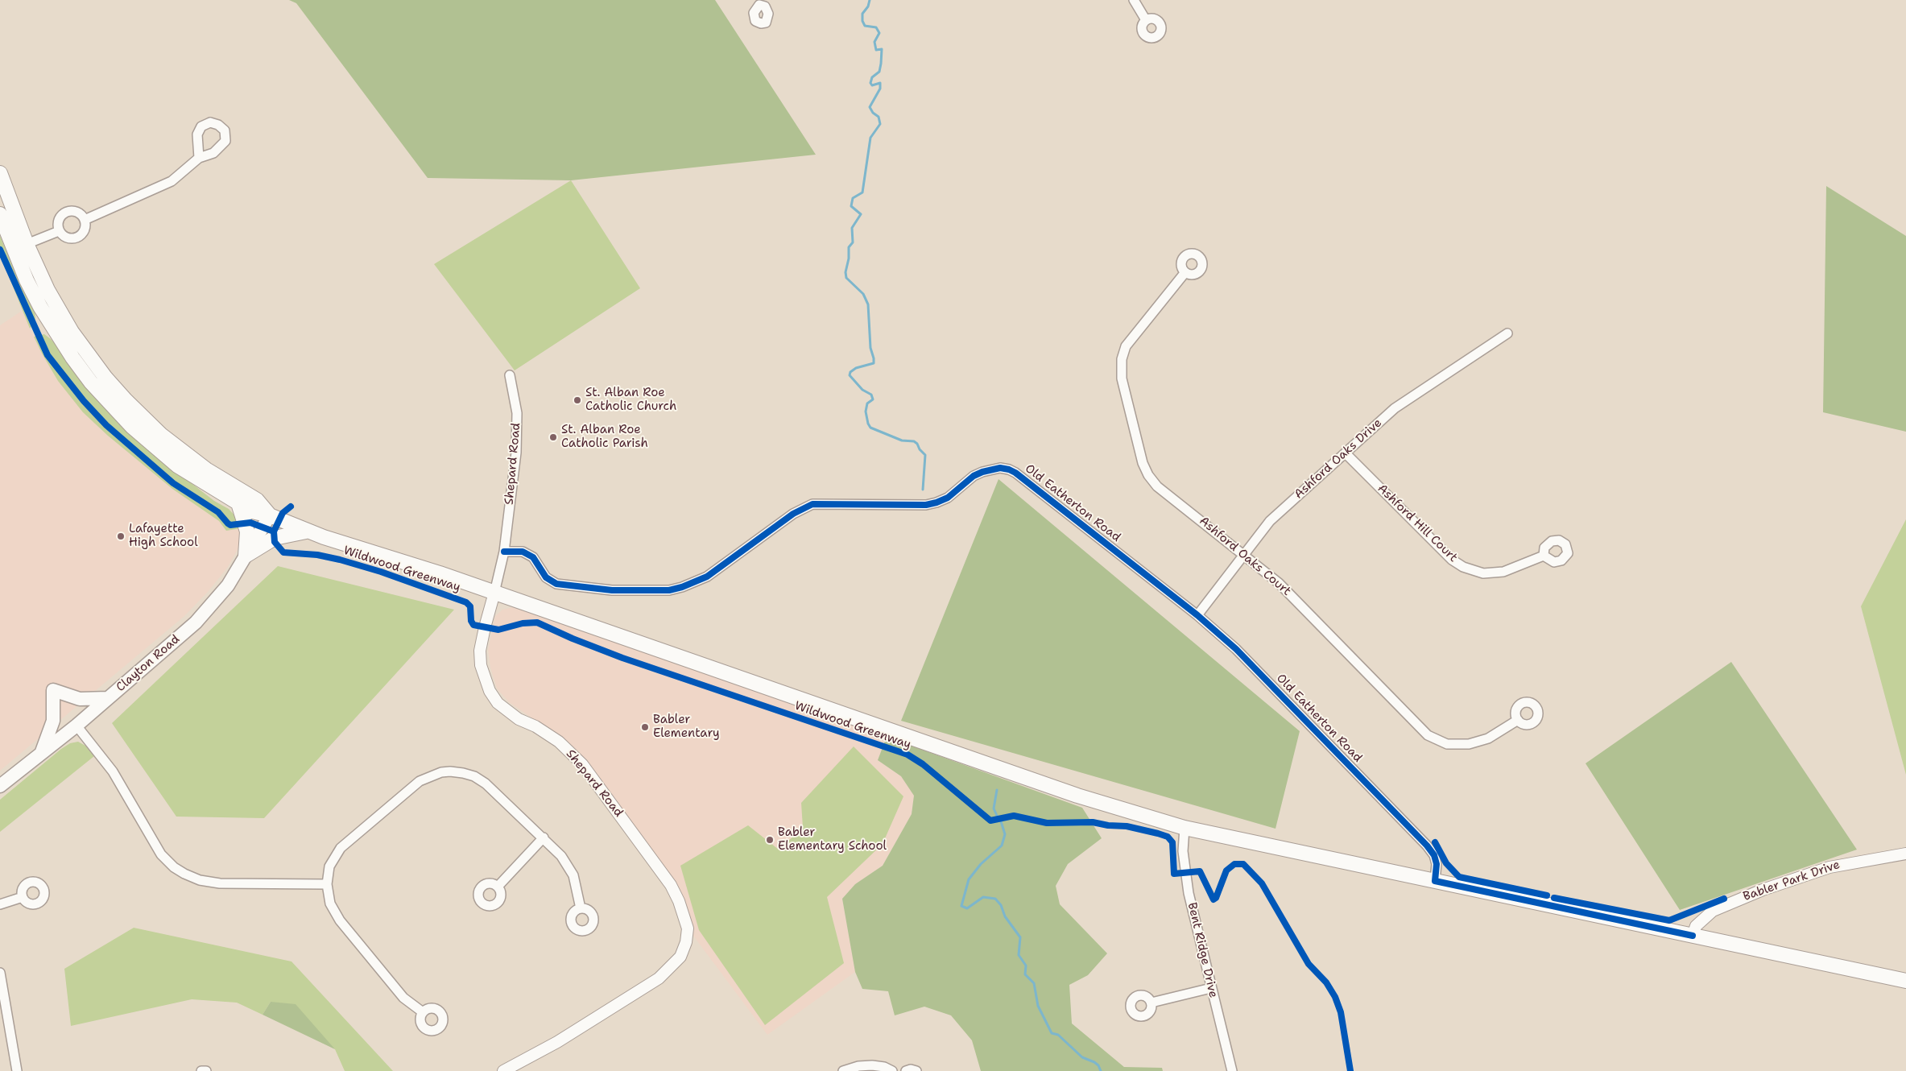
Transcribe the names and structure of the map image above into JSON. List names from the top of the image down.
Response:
{
  "streets": {
    "main road": ["Clayton Road"],
    "street": [
      "Ashford Oaks Drive",
      "Shepard Road",
      "Old Eatherton Road",
      "Ashford Hill Court",
      "Ashford Oaks Court",
      "Babler Park Drive",
      "Bent Ridge Drive"
    ],
    "cycle path": ["Wildwood Greenway"]
  },
  "crossings": [
    ["Ashford Oaks Drive", "Old Eatherton Road"],
    ["Ashford Oaks Drive", "Ashford Hill Court"],
    ["Ashford Oaks Drive", "Ashford Oaks Court"],
    ["Shepard Road", "Old Eatherton Road"]
  ],
  "places": [
    "St. Alban Roe Catholic Church",
    "St. Alban Roe Catholic Parish",
    "Lafayette High School",
    "Babler Elementary",
    "Babler Elementary School"
  ]
}
